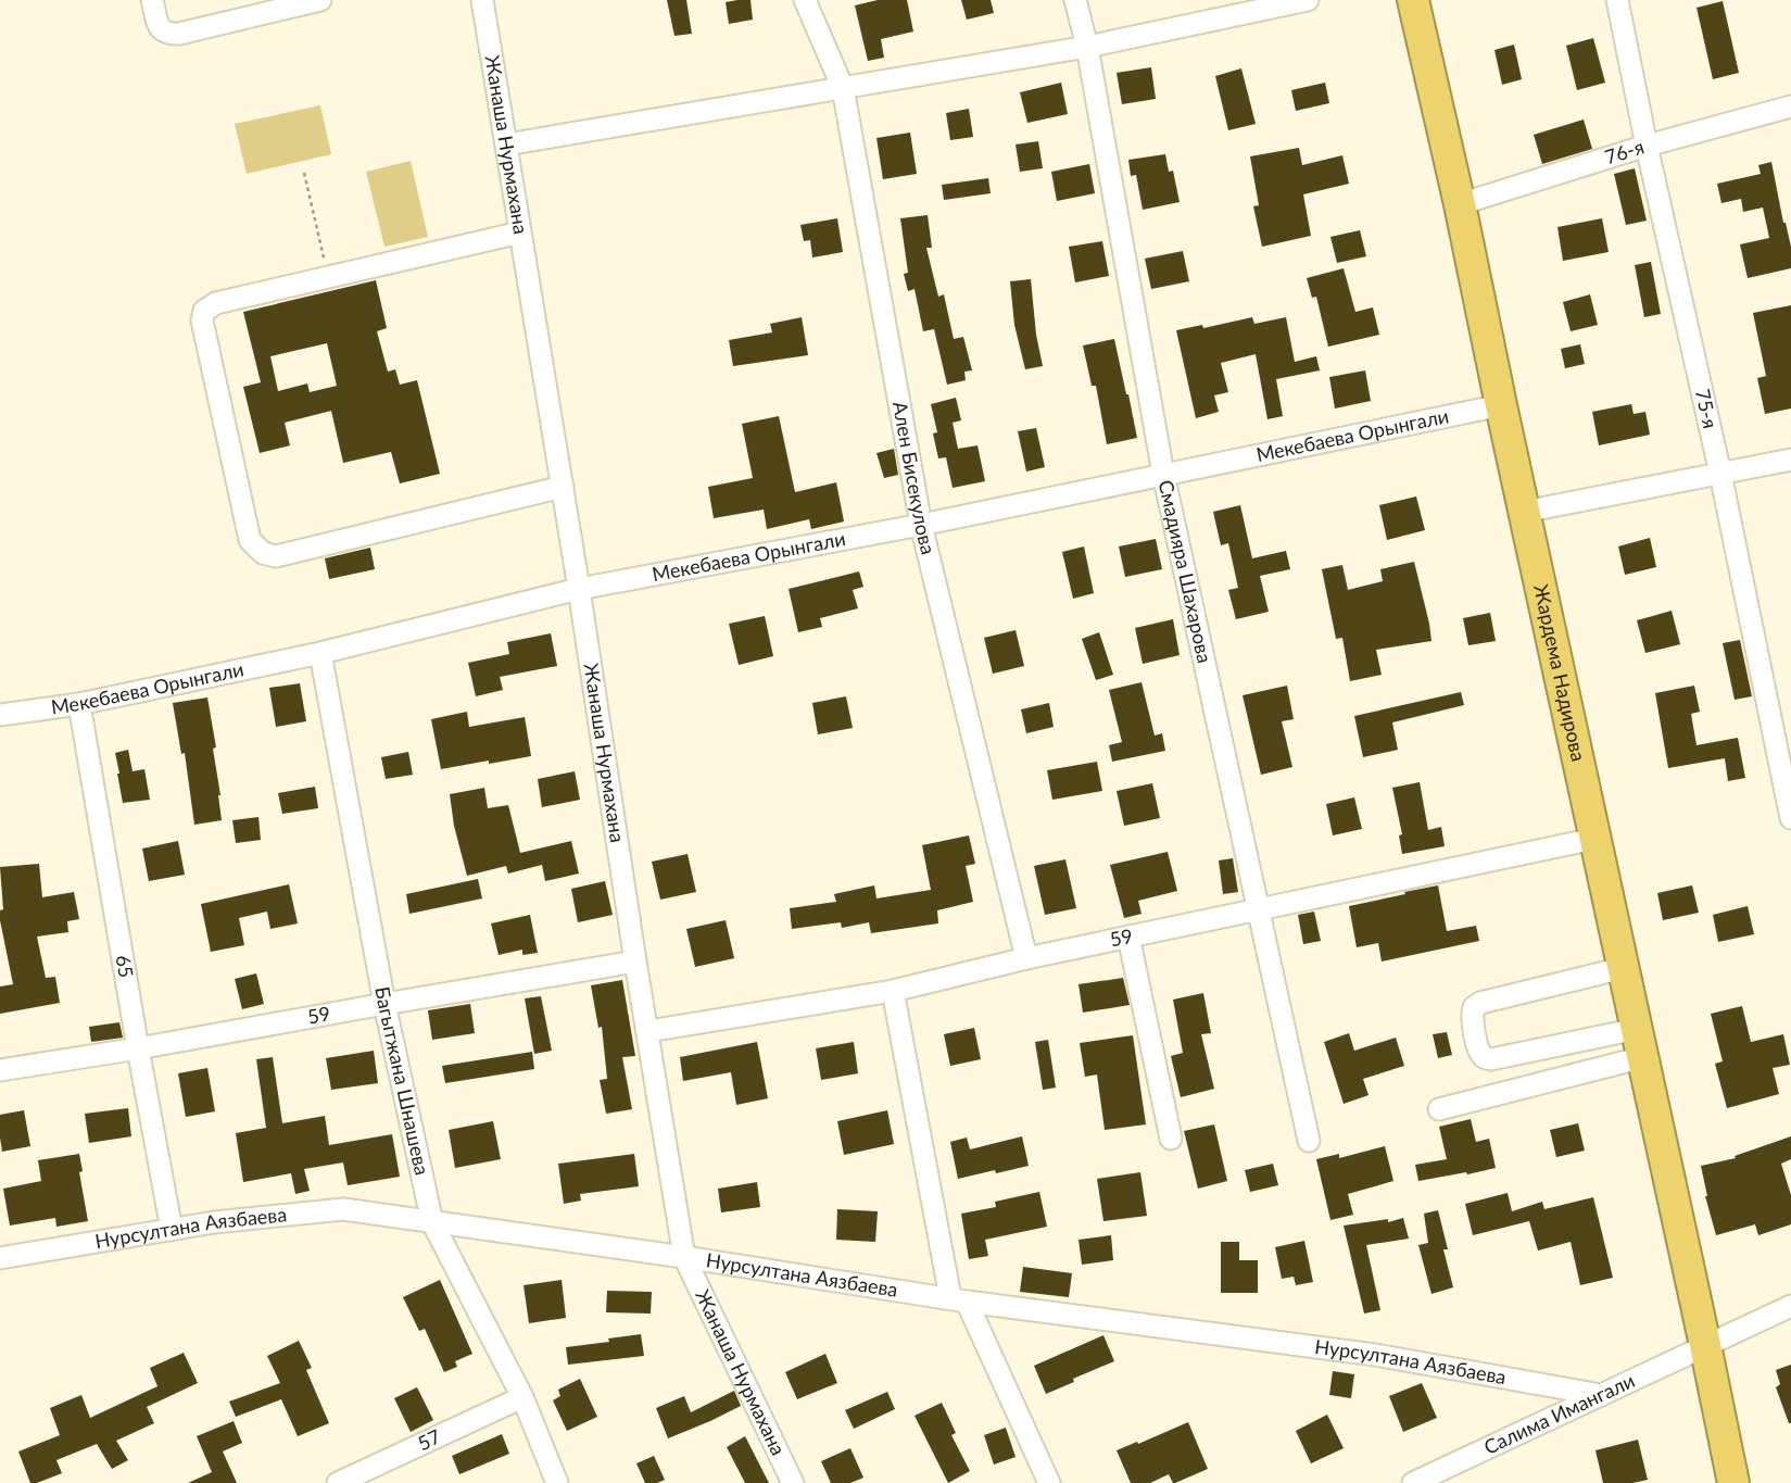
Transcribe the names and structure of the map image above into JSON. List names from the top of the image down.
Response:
{
  "streets": {
    "highway": ["Жардема Надирова"],
    "street": [
      "Жанаша Нурмахана",
      "76-я",
      "75-я",
      "Мекебаева Орынгали",
      "Ален Бисекулова",
      "Смадияра Шахарова",
      "59",
      "65",
      "Багытжана Шнашева",
      "Нурсултана Аязбаева",
      "Салима Имангали",
      "57"
    ]
  },
  "crossings": [
    ["Жанаша Нурмахана", "Мекебаева Орынгали"],
    ["Жанаша Нурмахана", "59"],
    ["Жанаша Нурмахана", "Нурсултана Аязбаева"],
    ["76-я", "75-я"],
    ["76-я", "Жардема Надирова"],
    ["Мекебаева Орынгали", "Ален Бисекулова"],
    ["Мекебаева Орынгали", "Смадияра Шахарова"],
    ["Мекебаева Орынгали", "Жардема Надирова"],
    ["Мекебаева Орынгали", "65"],
    ["Мекебаева Орынгали", "Багытжана Шнашева"],
    ["Ален Бисекулова", "59"],
    ["Смадияра Шахарова", "59"],
    ["Жардема Надирова", "59"],
    ["Жардема Надирова", "Салима Имангали"],
    ["59", "65"],
    ["59", "Багытжана Шнашева"],
    ["65", "Нурсултана Аязбаева"],
    ["Багытжана Шнашева", "Нурсултана Аязбаева"],
    ["Багытжана Шнашева", "57"],
    ["Нурсултана Аязбаева", "Салима Имангали"]
  ]
}
